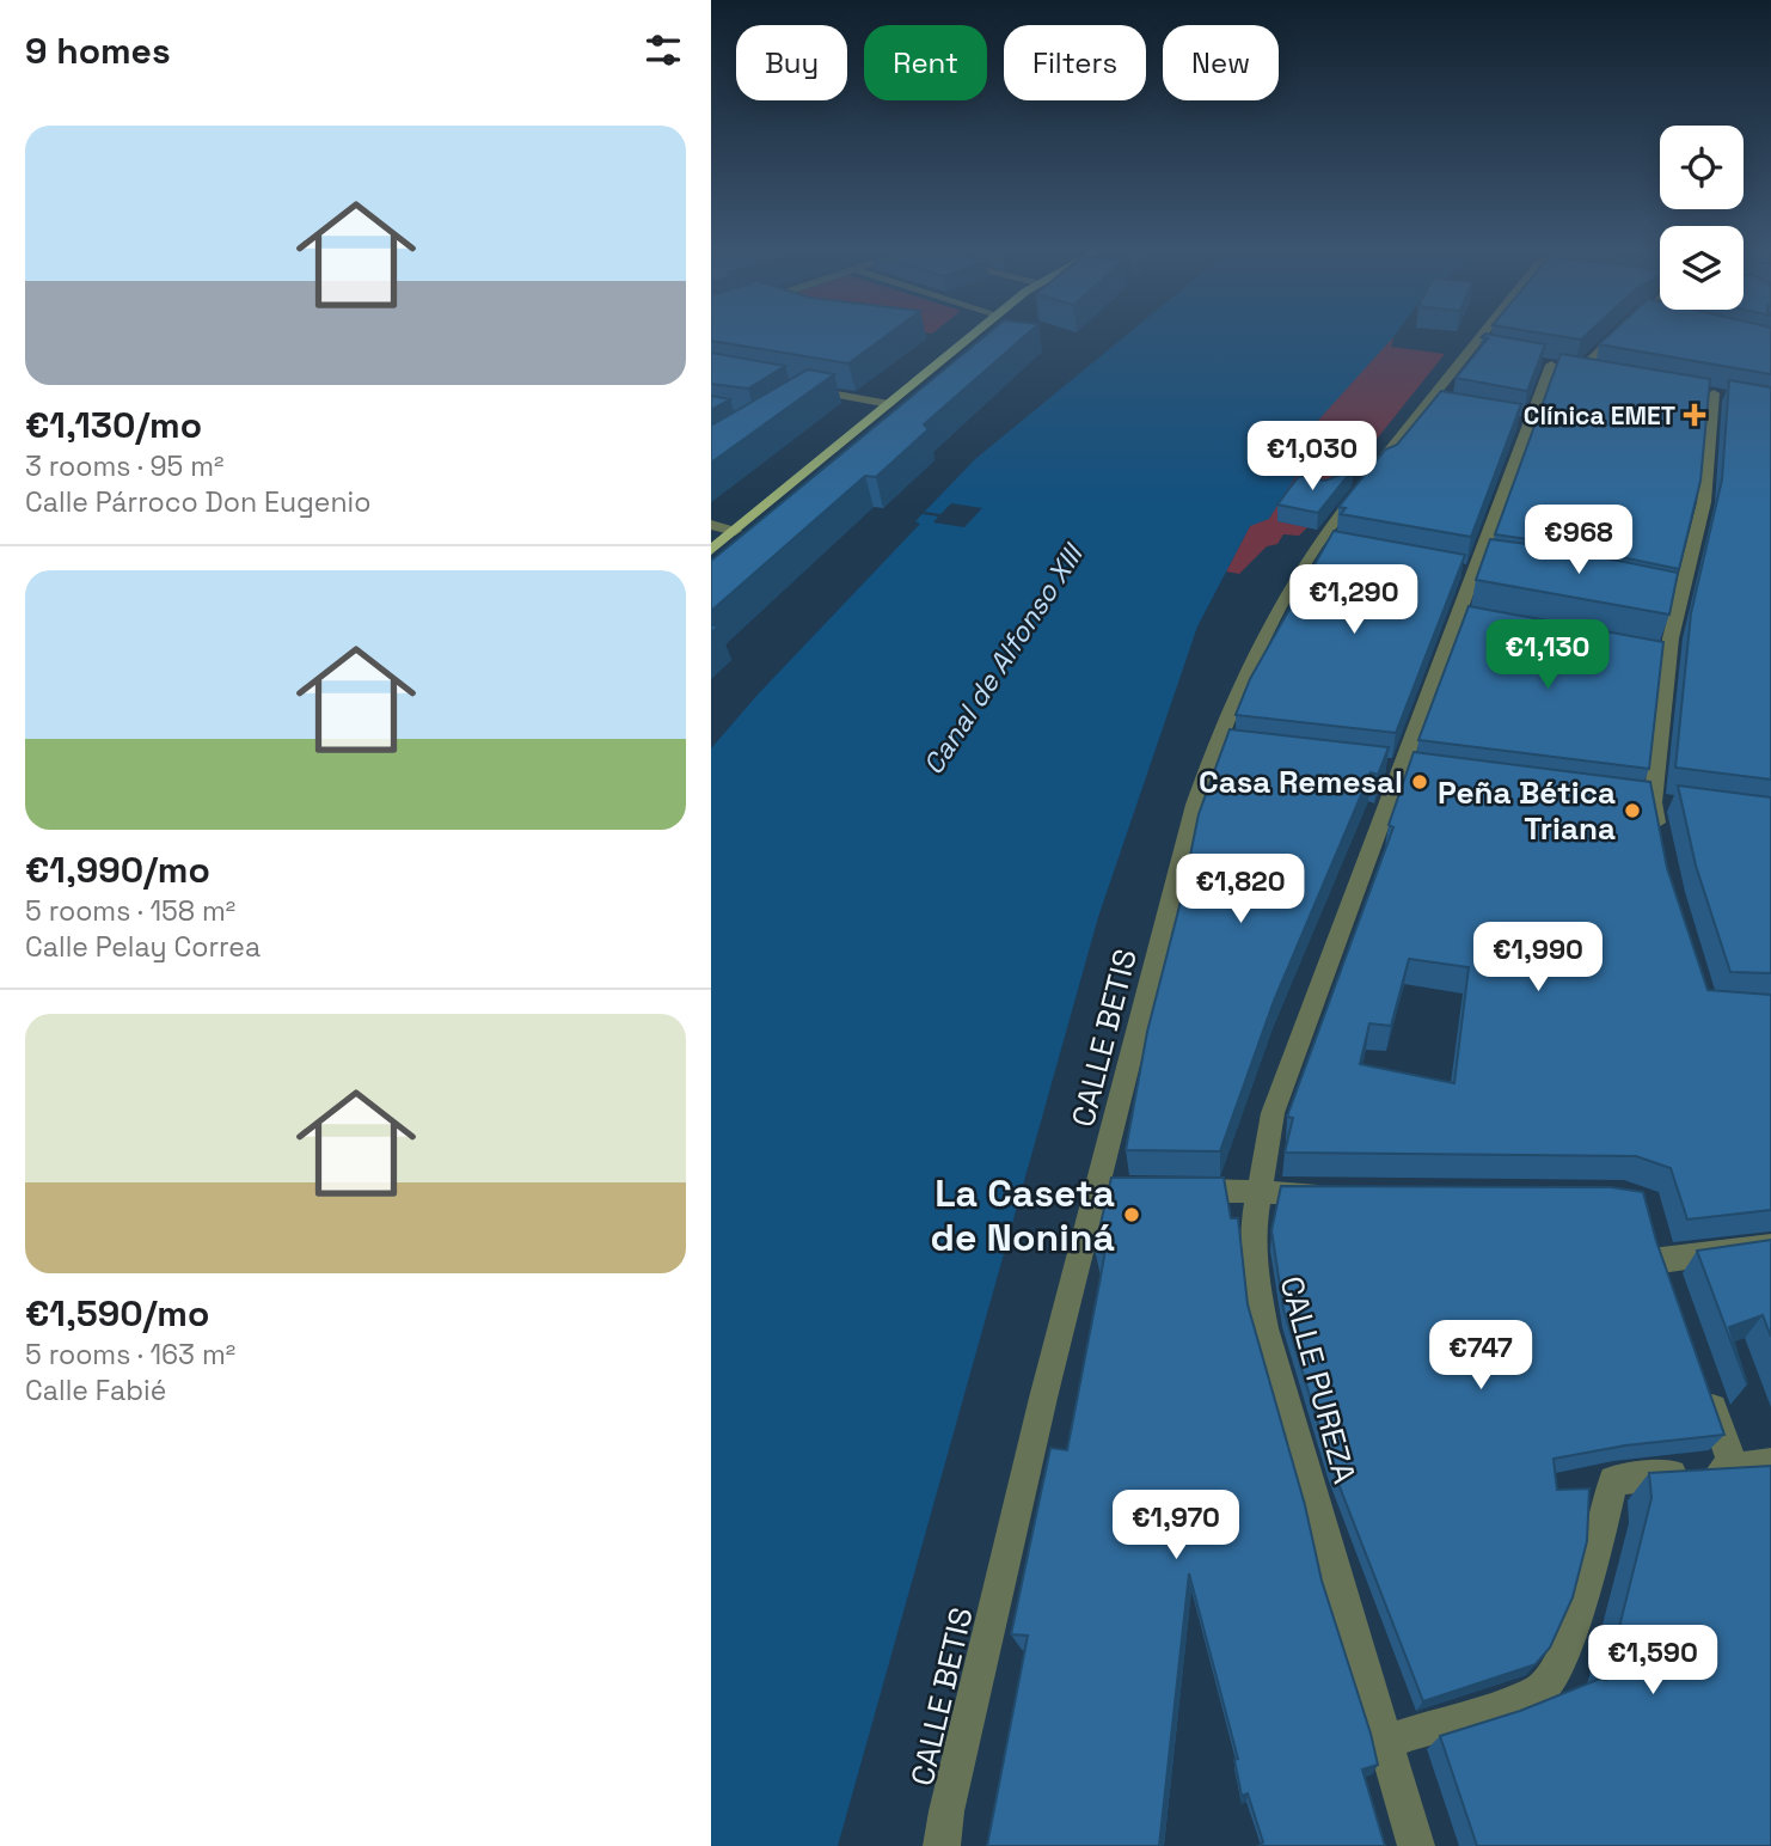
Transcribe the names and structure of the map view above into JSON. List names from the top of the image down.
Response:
{
  "streets": {
    "street": ["CALLE BETIS", "CALLE PUREZA"]
  },
  "water": ["Canal de Alfonso XIII"],
  "places": {
    "health": ["Clínica EMET"],
    "other": ["Casa Remesal", "Peña Bética Triana", "La Caseta de Noniná"]
  },
  "page": {
    "heading": "9 homes",
    "chip": [
      "Buy",
      "Rent",
      "Filters",
      "New"
    ],
    "list": [
      {
        "name": "€1,130/mo",
        "note": "3 rooms · 95 m² · Calle Párroco Don Eugenio"
      },
      {
        "name": "€1,990/mo",
        "note": "5 rooms · 158 m² · Calle Pelay Correa"
      },
      {
        "name": "€1,590/mo",
        "note": "5 rooms · 163 m² · Calle Fabié"
      }
    ],
    "price": [
      "€1,030",
      "€968",
      "€1,290",
      "€1,130",
      "€1,820",
      "€1,990",
      "€747",
      "€1,970",
      "€1,590"
    ]
  }
}
